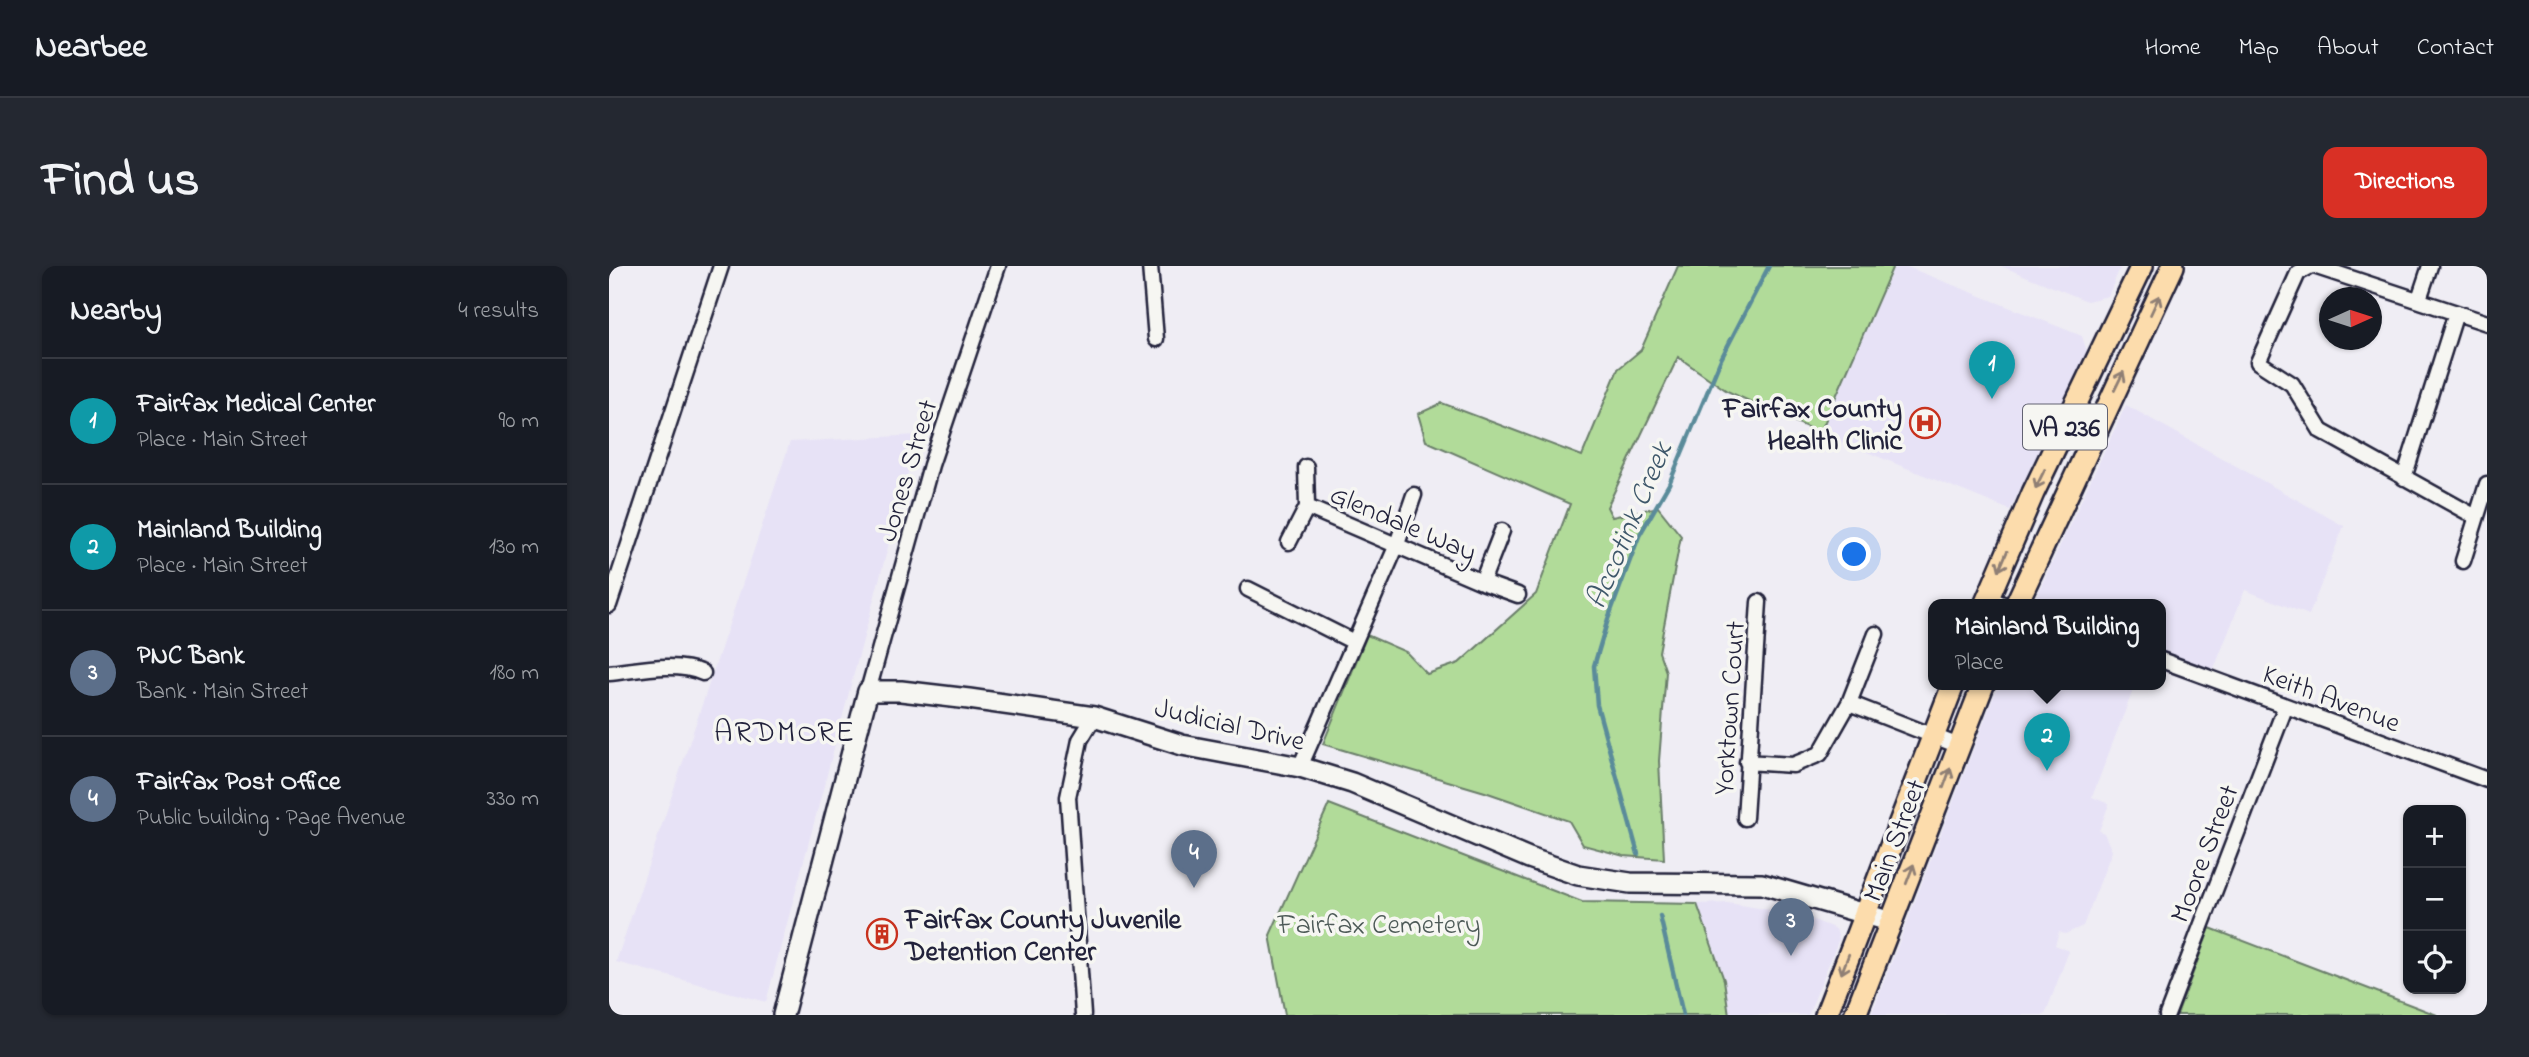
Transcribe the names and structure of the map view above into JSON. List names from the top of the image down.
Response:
{
  "streets": {
    "main road": ["VA 236", "Main Street"],
    "street": [
      "Jones Street",
      "Glendale Way",
      "Keith Avenue",
      "Yorktown Court",
      "Judicial Drive",
      "Moore Street"
    ]
  },
  "crossings": [
    ["Jones Street", "Judicial Drive"],
    ["Keith Avenue", "Moore Street"],
    ["Judicial Drive", "Main Street"]
  ],
  "districts": ["ARDMORE"],
  "water": ["Accotink Creek"],
  "parks": ["Fairfax Cemetery"],
  "places": {
    "hospital": ["Fairfax County Health Clinic"],
    "building": ["Fairfax County Juvenile Detention Center"]
  },
  "north": "right",
  "page": {
    "header": "Nearbee",
    "nav": [
      "Home",
      "Map",
      "About",
      "Contact"
    ],
    "title": "Find us",
    "buttons": "Directions",
    "heading": ["Nearby", "4 results"],
    "pins": [
      "1",
      "2",
      "4",
      "3"
    ],
    "list": [
      {
        "mark": "1",
        "name": "Fairfax Medical Center",
        "note": "Place · Main Street",
        "value": "90 m"
      },
      {
        "mark": "2",
        "name": "Mainland Building",
        "note": "Place · Main Street",
        "value": "130 m"
      },
      {
        "mark": "3",
        "name": "PNC Bank",
        "note": "Bank · Main Street",
        "value": "180 m"
      },
      {
        "mark": "4",
        "name": "Fairfax Post Office",
        "note": "Public building · Page Avenue",
        "value": "330 m"
      }
    ],
    "popup": ["Mainland Building", "Place"],
    "map_buttons": ["+", "−"]
  }
}
